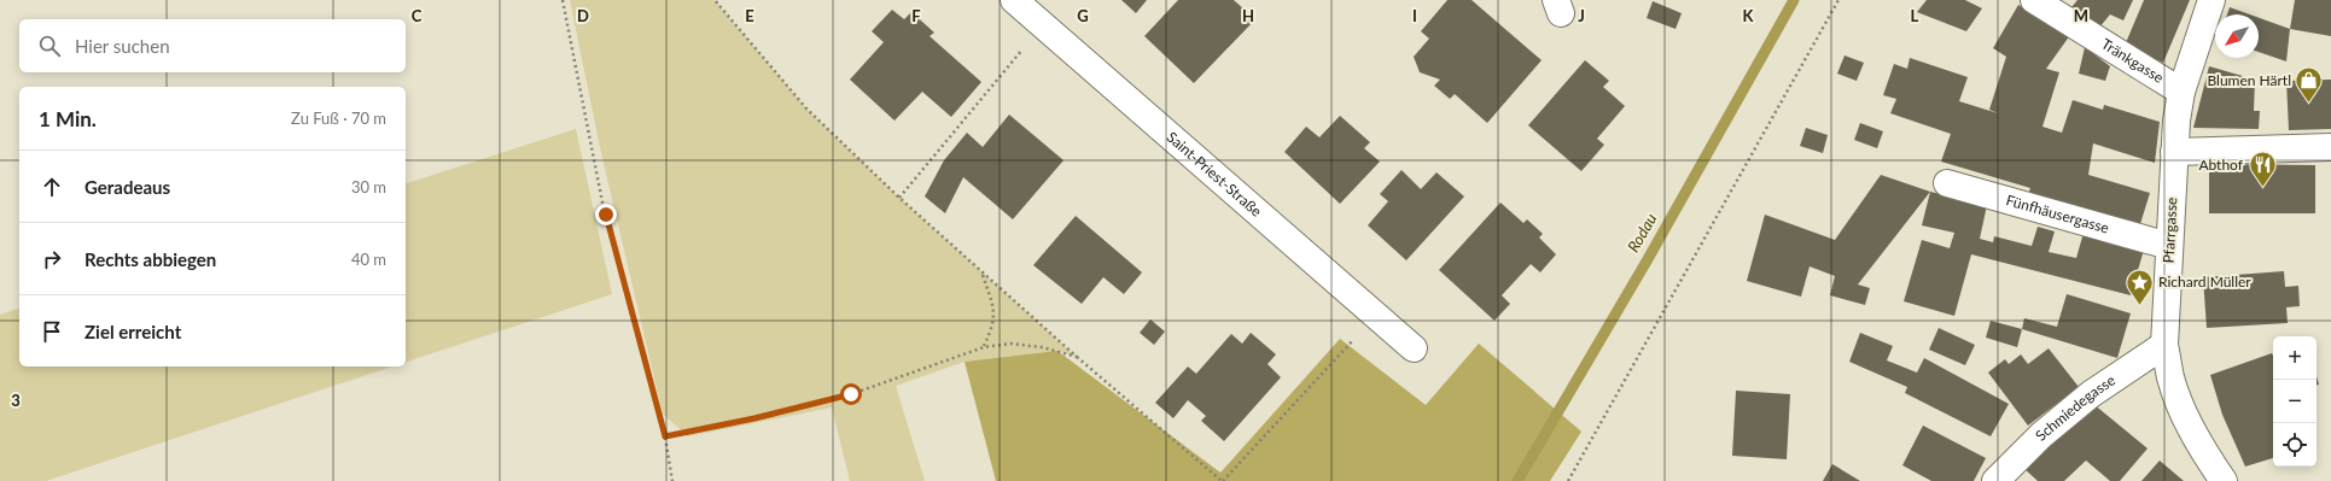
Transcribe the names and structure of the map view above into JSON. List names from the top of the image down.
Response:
{
  "streets": {
    "street": [
      "Tränkgasse",
      "Saint-Priest-Straße",
      "Fünfhäusergasse",
      "Pfarrgasse",
      "Schmiedegasse"
    ]
  },
  "crossings": [
    ["Tränkgasse", "Pfarrgasse"],
    ["Fünfhäusergasse", "Pfarrgasse"],
    ["Pfarrgasse", "Schmiedegasse"]
  ],
  "water": ["Rodau"],
  "places": {
    "shop": ["Blumen Härtl"],
    "restaurant": ["Abthof"],
    "place": ["Richard Müller"]
  },
  "north": "bottom left",
  "page": {
    "search": "Hier suchen",
    "heading": ["1 Min.", "Zu Fuß · 70 m"],
    "list": [
      ["Geradeaus", "30 m"],
      ["Rechts abbiegen", "40 m"],
      "Ziel erreicht"
    ],
    "map_buttons": ["+", "−"]
  },
  "grid": {
    "columns": [
      "C",
      "D",
      "E",
      "F",
      "G",
      "H",
      "I",
      "J",
      "K",
      "L",
      "M"
    ],
    "rows": ["3"]
  }
}
